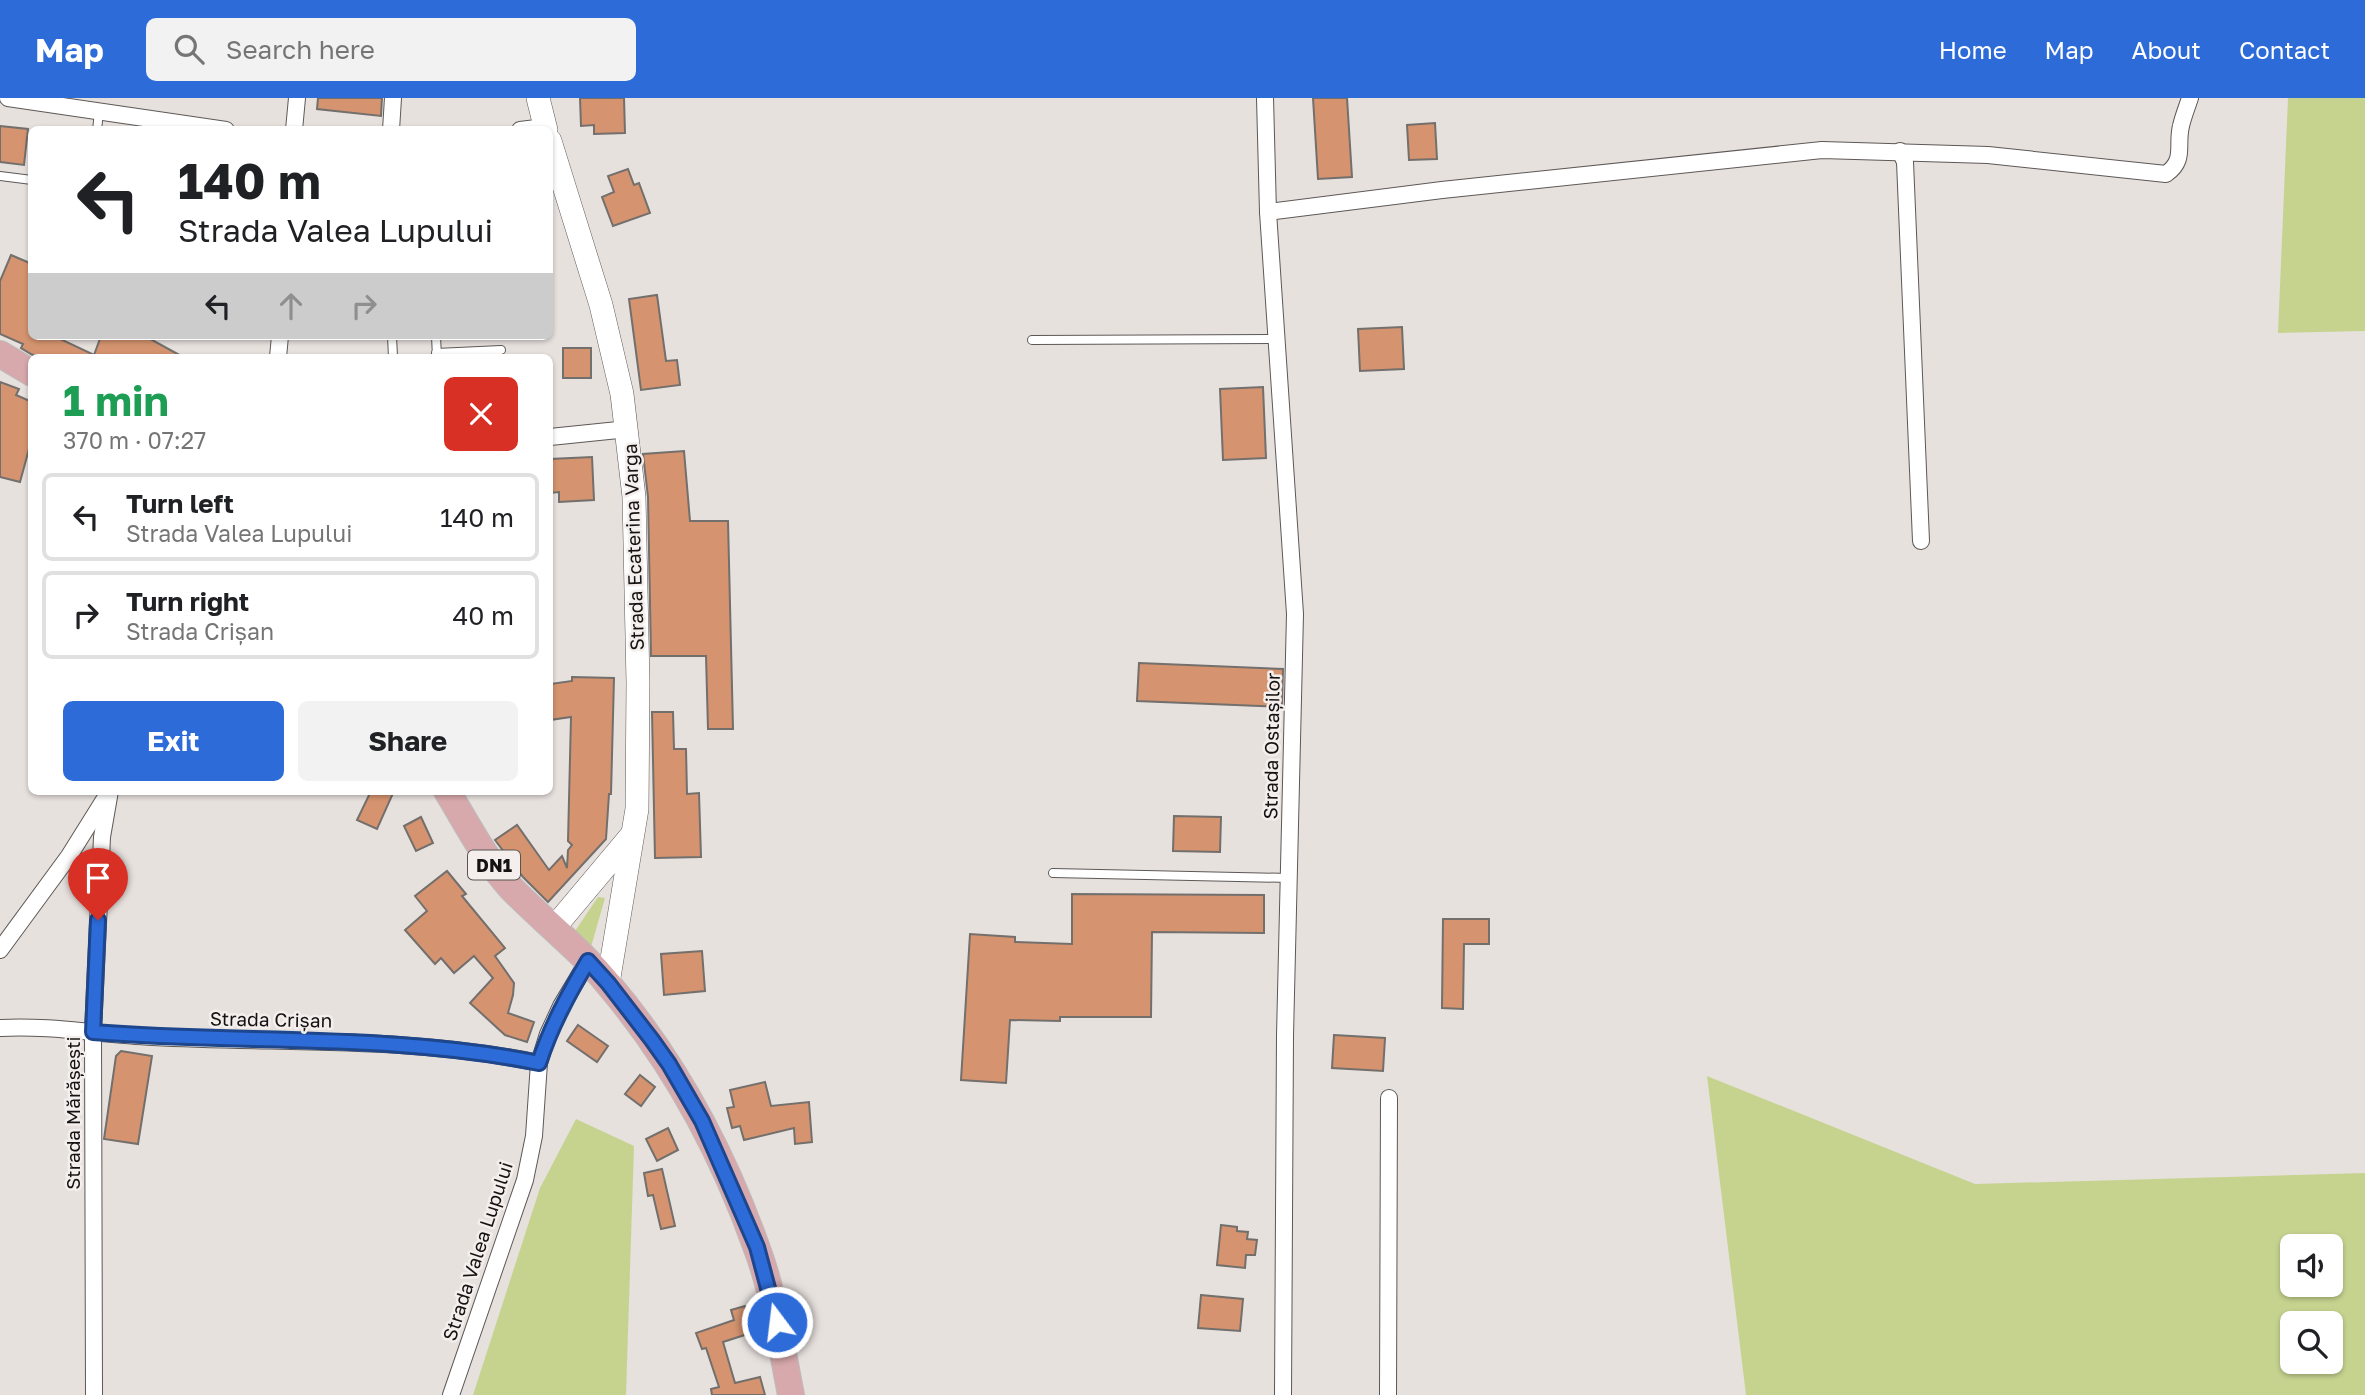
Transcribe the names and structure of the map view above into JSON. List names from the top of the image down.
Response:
{
  "streets": {
    "main road": ["Strada Ecaterina Varga", "DN1"],
    "street": [
      "Strada Ostașilor",
      "Strada Crișan",
      "Strada Mărășești",
      "Strada Valea Lupului"
    ]
  },
  "crossings": [
    ["Strada Ecaterina Varga", "DN1"],
    ["DN1", "Strada Valea Lupului"],
    ["Strada Crișan", "Strada Mărășești"],
    ["Strada Crișan", "Strada Valea Lupului"]
  ],
  "page": {
    "header": "Map",
    "search": "Search here",
    "nav": [
      "Home",
      "Map",
      "About",
      "Contact"
    ],
    "turn": ["140 m", "Strada Valea Lupului"],
    "heading": ["1 min", "370 m · 07:27"],
    "list": [
      {
        "name": "Turn left",
        "note": "Strada Valea Lupului",
        "value": "140 m"
      },
      {
        "name": "Turn right",
        "note": "Strada Crișan",
        "value": "40 m"
      }
    ],
    "buttons": ["Exit", "Share"]
  }
}
